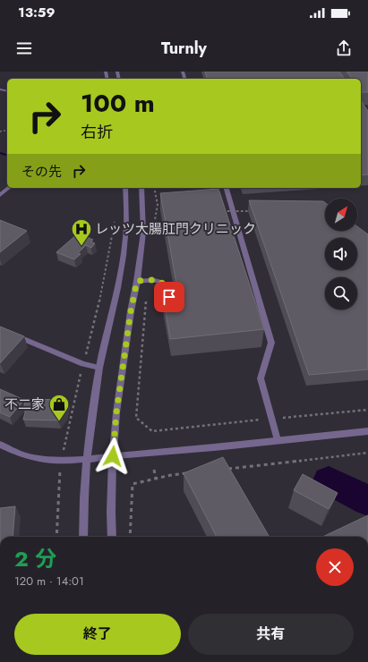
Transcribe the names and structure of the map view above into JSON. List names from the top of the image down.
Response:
{
  "places": {
    "hospital": ["レッツ大腸肛門クリニック"],
    "shop": ["不二家"]
  },
  "north": "top right",
  "page": {
    "status": "13:59",
    "header": "Turnly",
    "turn": ["100 m", "右折"],
    "then": "その先",
    "heading": ["2 分", "120 m · 14:01"],
    "buttons": ["終了", "共有"]
  }
}
